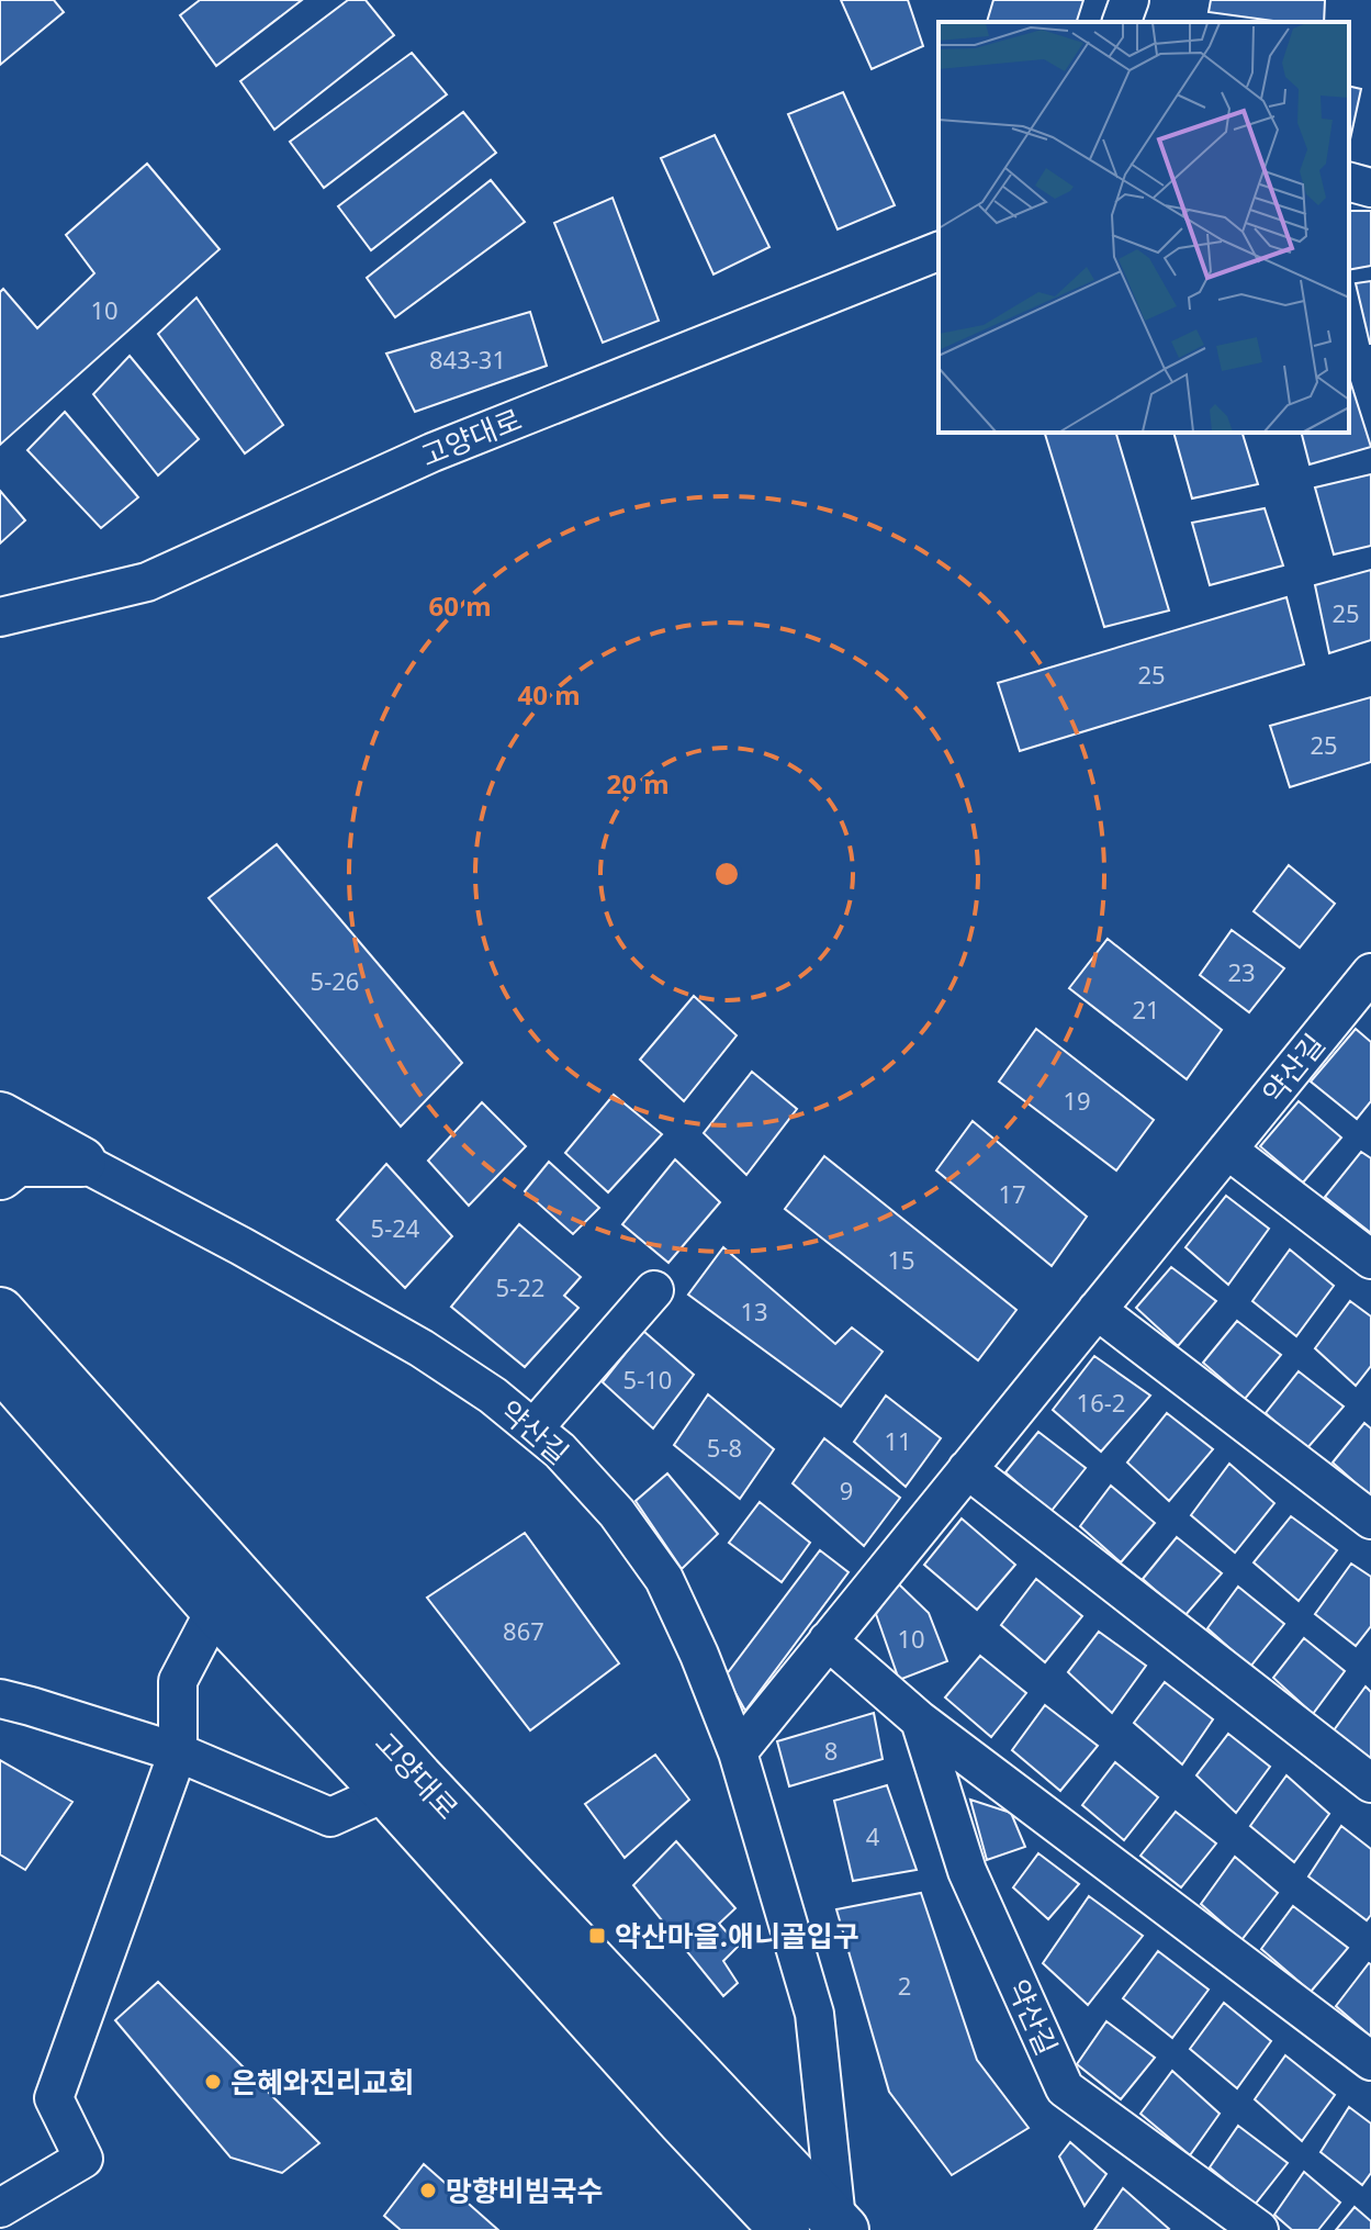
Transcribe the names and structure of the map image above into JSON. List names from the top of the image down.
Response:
{
  "streets": {
    "main road": ["고양대로"],
    "street": ["약산길"]
  },
  "places": {
    "transit": ["약산마을.애니골입구"],
    "other": ["은혜와진리교회", "망향비빔국수"]
  },
  "house_numbers": [
    "10",
    "843-31",
    "25",
    "25",
    "25",
    "23",
    "5-26",
    "21",
    "19",
    "17",
    "5-24",
    "15",
    "5-22",
    "13",
    "5-10",
    "16-2",
    "11",
    "5-8",
    "9",
    "867",
    "10",
    "8",
    "4",
    "2"
  ],
  "rings": ["60 m", "40 m", "20 m"]
}
